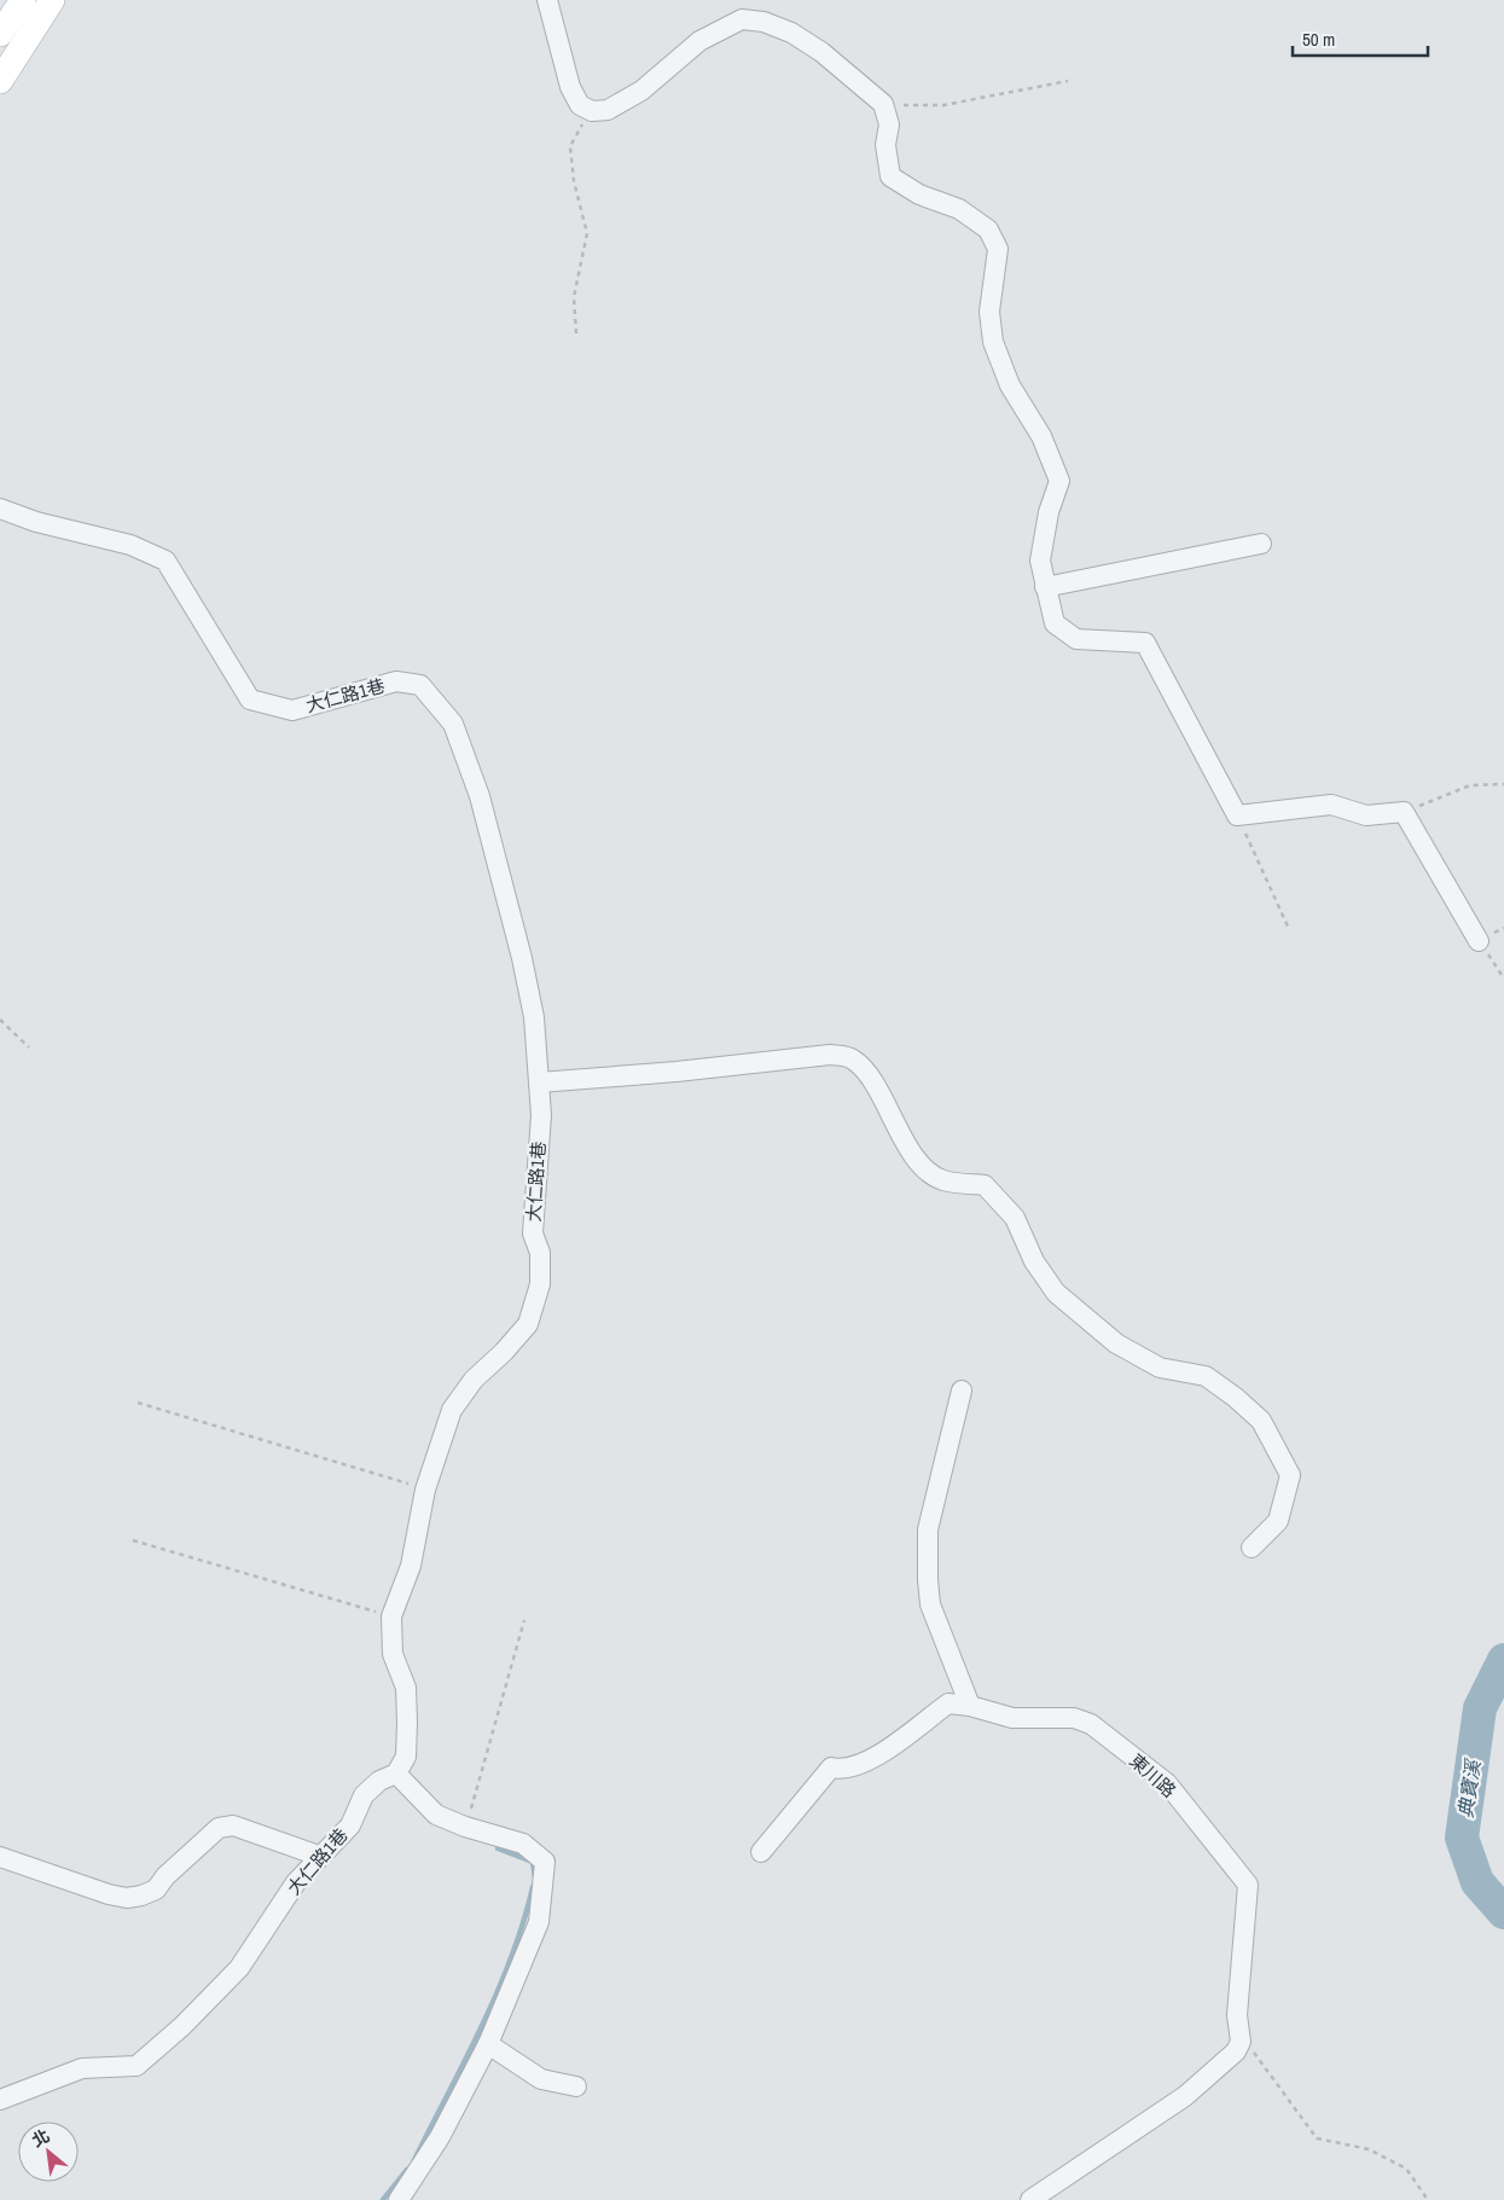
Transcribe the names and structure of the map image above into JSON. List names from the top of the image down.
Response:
{
  "streets": {
    "lane": ["大仁路1巷", "東川路"]
  },
  "water": ["典寶溪"],
  "scale_bar": "50 m",
  "north": "top left"
}
